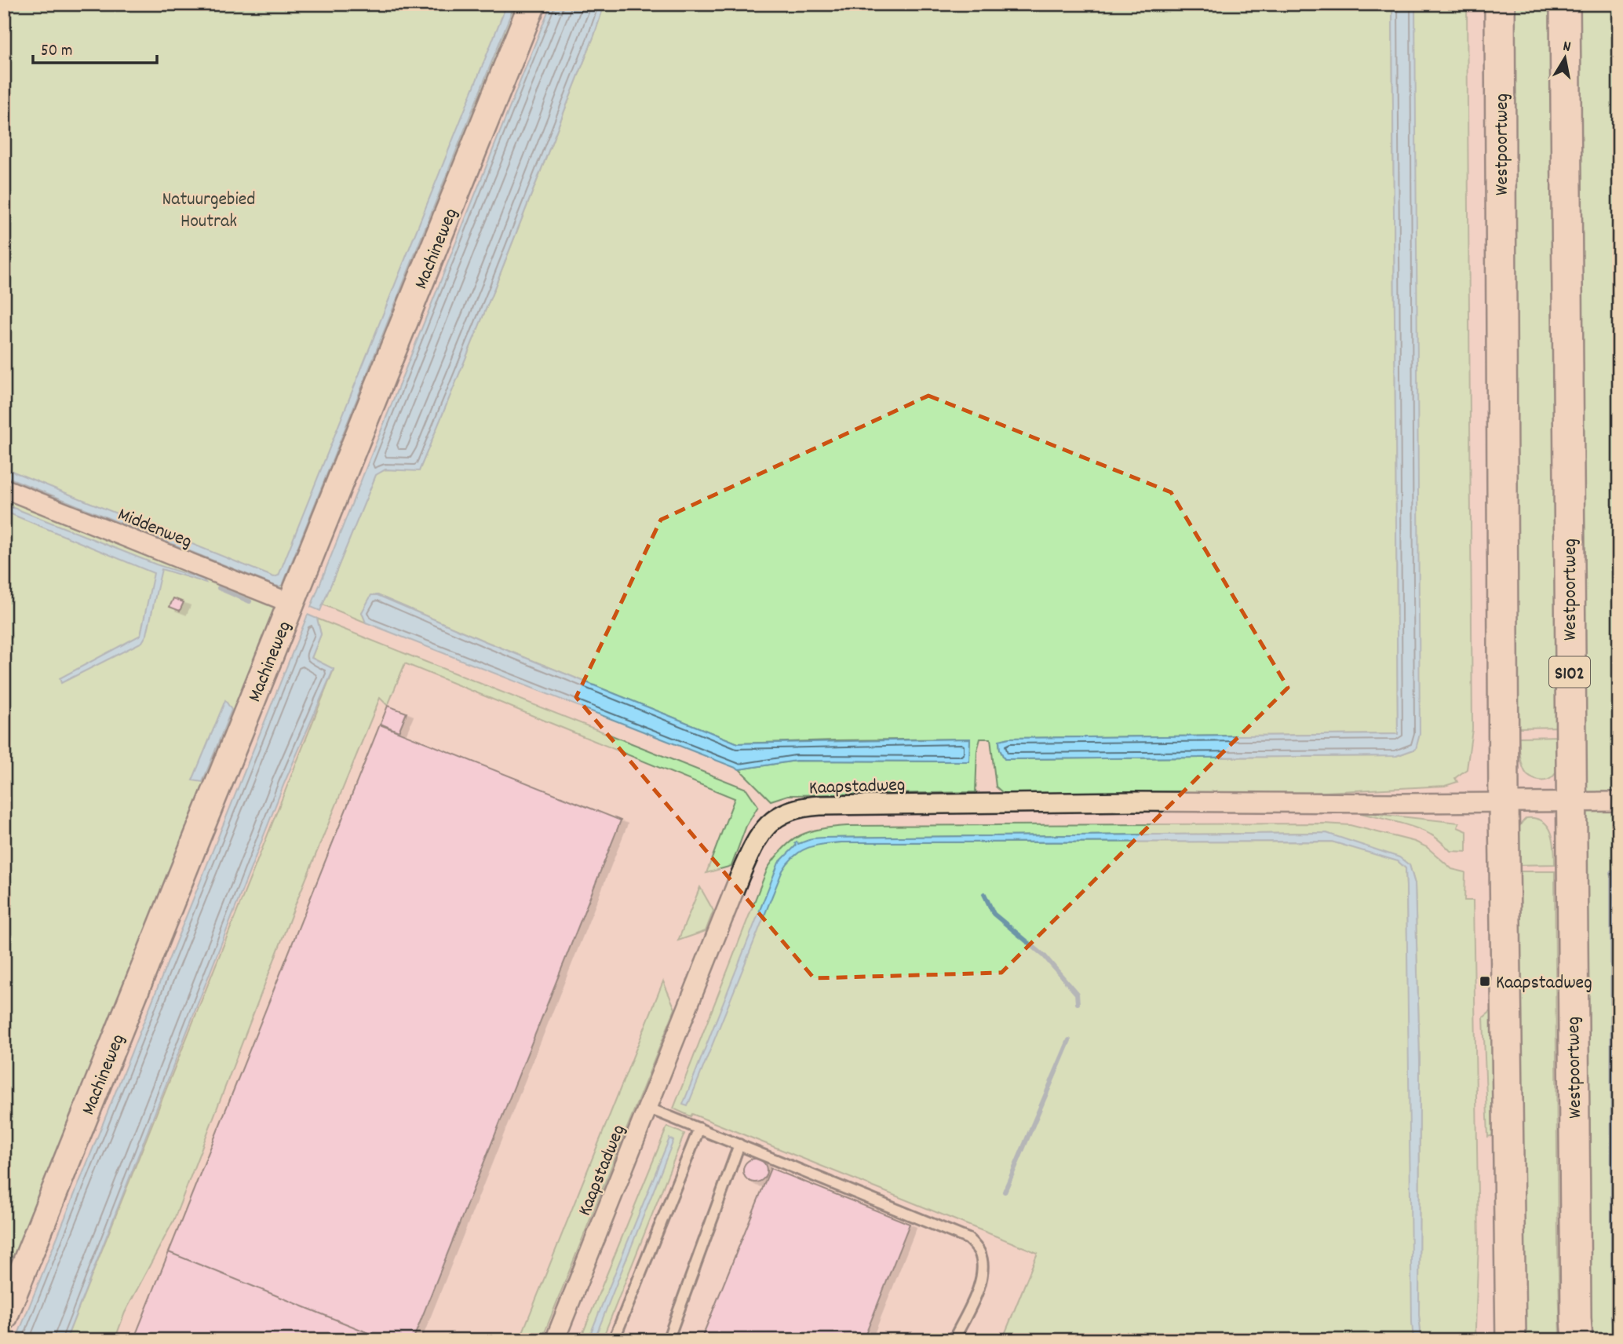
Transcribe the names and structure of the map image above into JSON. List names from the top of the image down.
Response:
{
  "streets": {
    "main road": ["Westpoortweg", "S102"],
    "street": ["Machineweg", "Middenweg", "Kaapstadweg"]
  },
  "crossings": [
    ["Westpoortweg", "Kaapstadweg"],
    ["Machineweg", "Middenweg"]
  ],
  "parks": ["Natuurgebied Houtrak"],
  "places": {
    "transit": ["Kaapstadweg"]
  },
  "scale_bar": "50 m",
  "north": "top"
}
